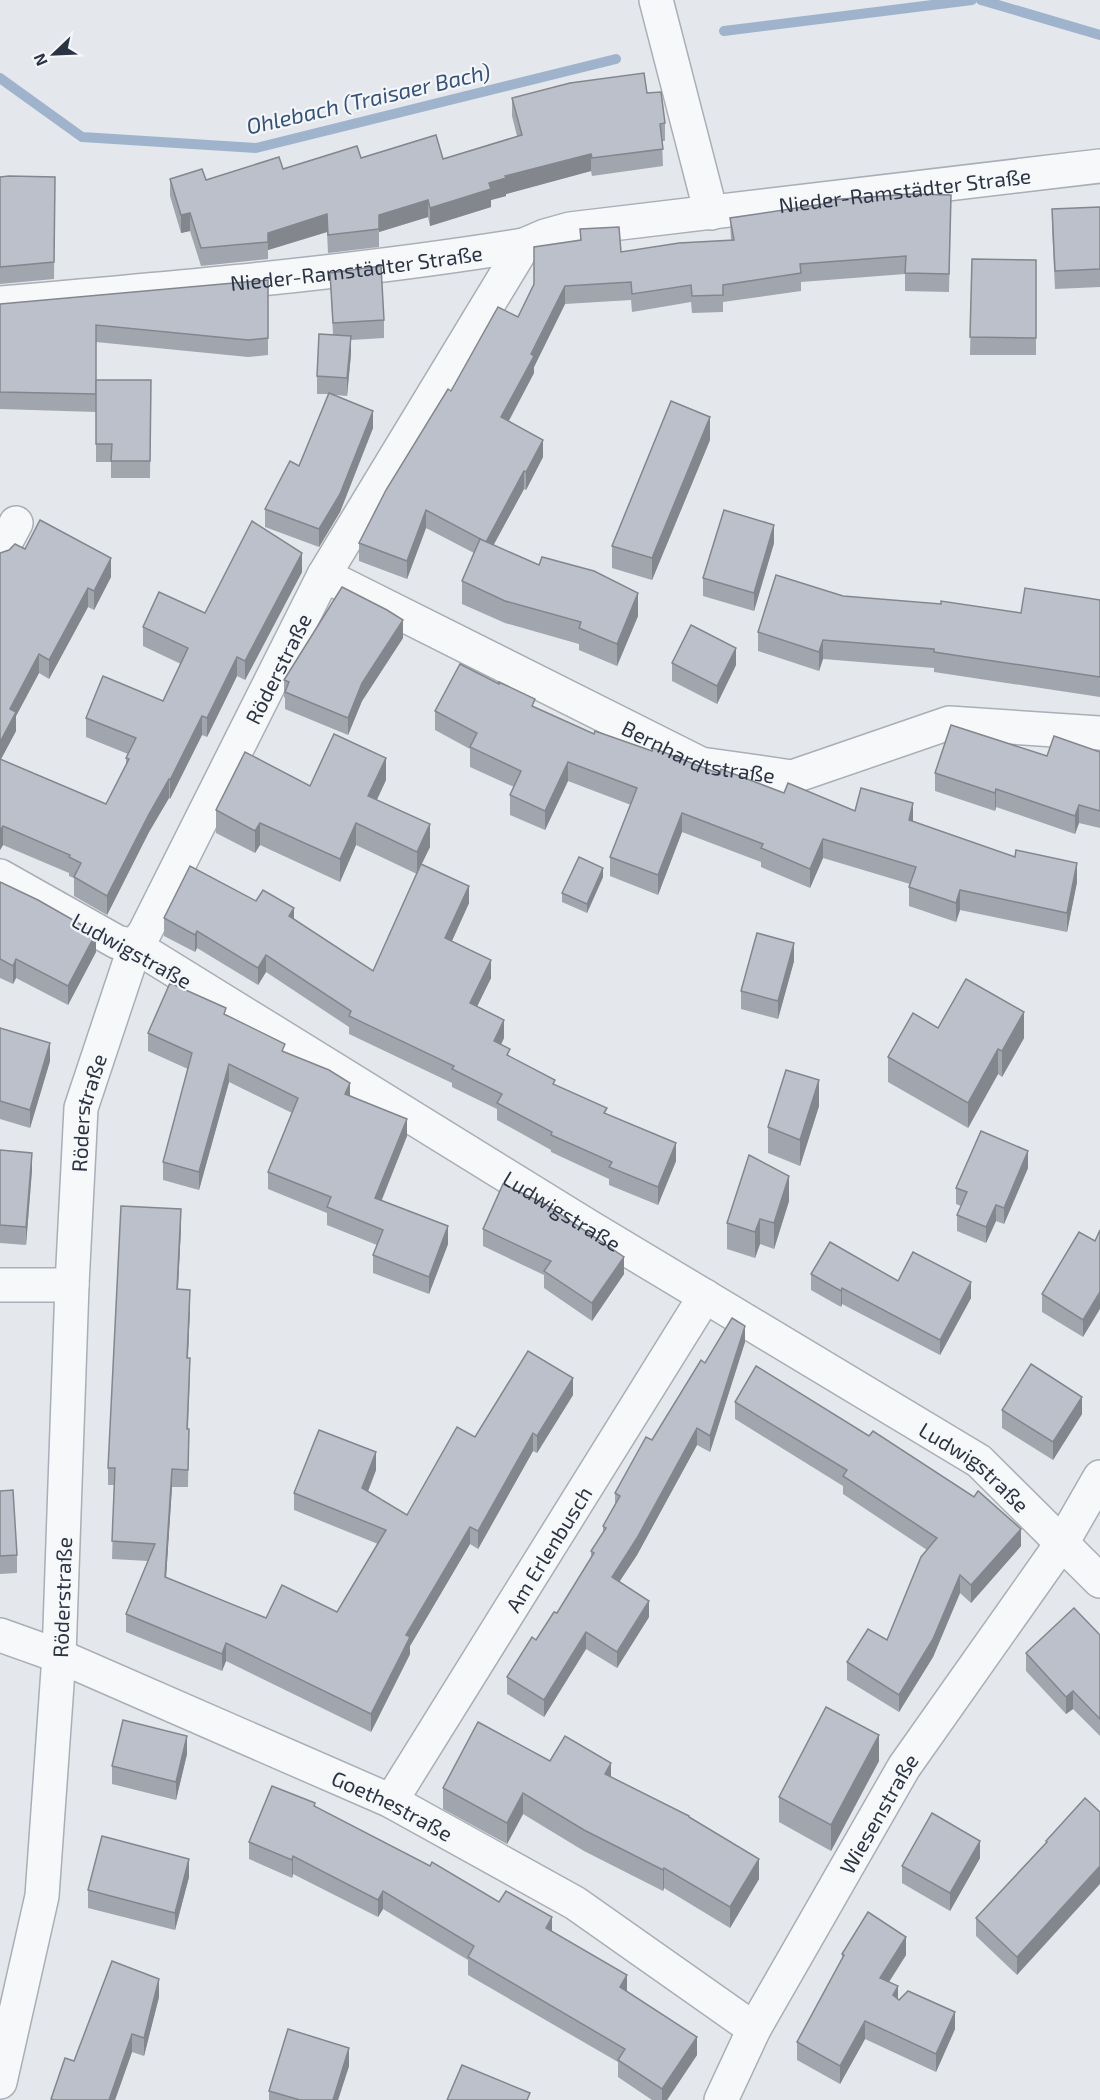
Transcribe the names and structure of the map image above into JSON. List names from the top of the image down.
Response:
{
  "streets": {
    "street": [
      "Nieder-Ramstädter Straße",
      "Röderstraße",
      "Bernhardtstraße",
      "Ludwigstraße",
      "Am Erlenbusch",
      "Goethestraße",
      "Wiesenstraße"
    ]
  },
  "crossings": [
    ["Nieder-Ramstädter Straße", "Röderstraße"],
    ["Röderstraße", "Bernhardtstraße"],
    ["Röderstraße", "Ludwigstraße"],
    ["Röderstraße", "Goethestraße"],
    ["Ludwigstraße", "Am Erlenbusch"],
    ["Ludwigstraße", "Wiesenstraße"],
    ["Am Erlenbusch", "Goethestraße"],
    ["Goethestraße", "Wiesenstraße"]
  ],
  "water": ["Ohlebach (Traisaer Bach)"],
  "north": "bottom left"
}
